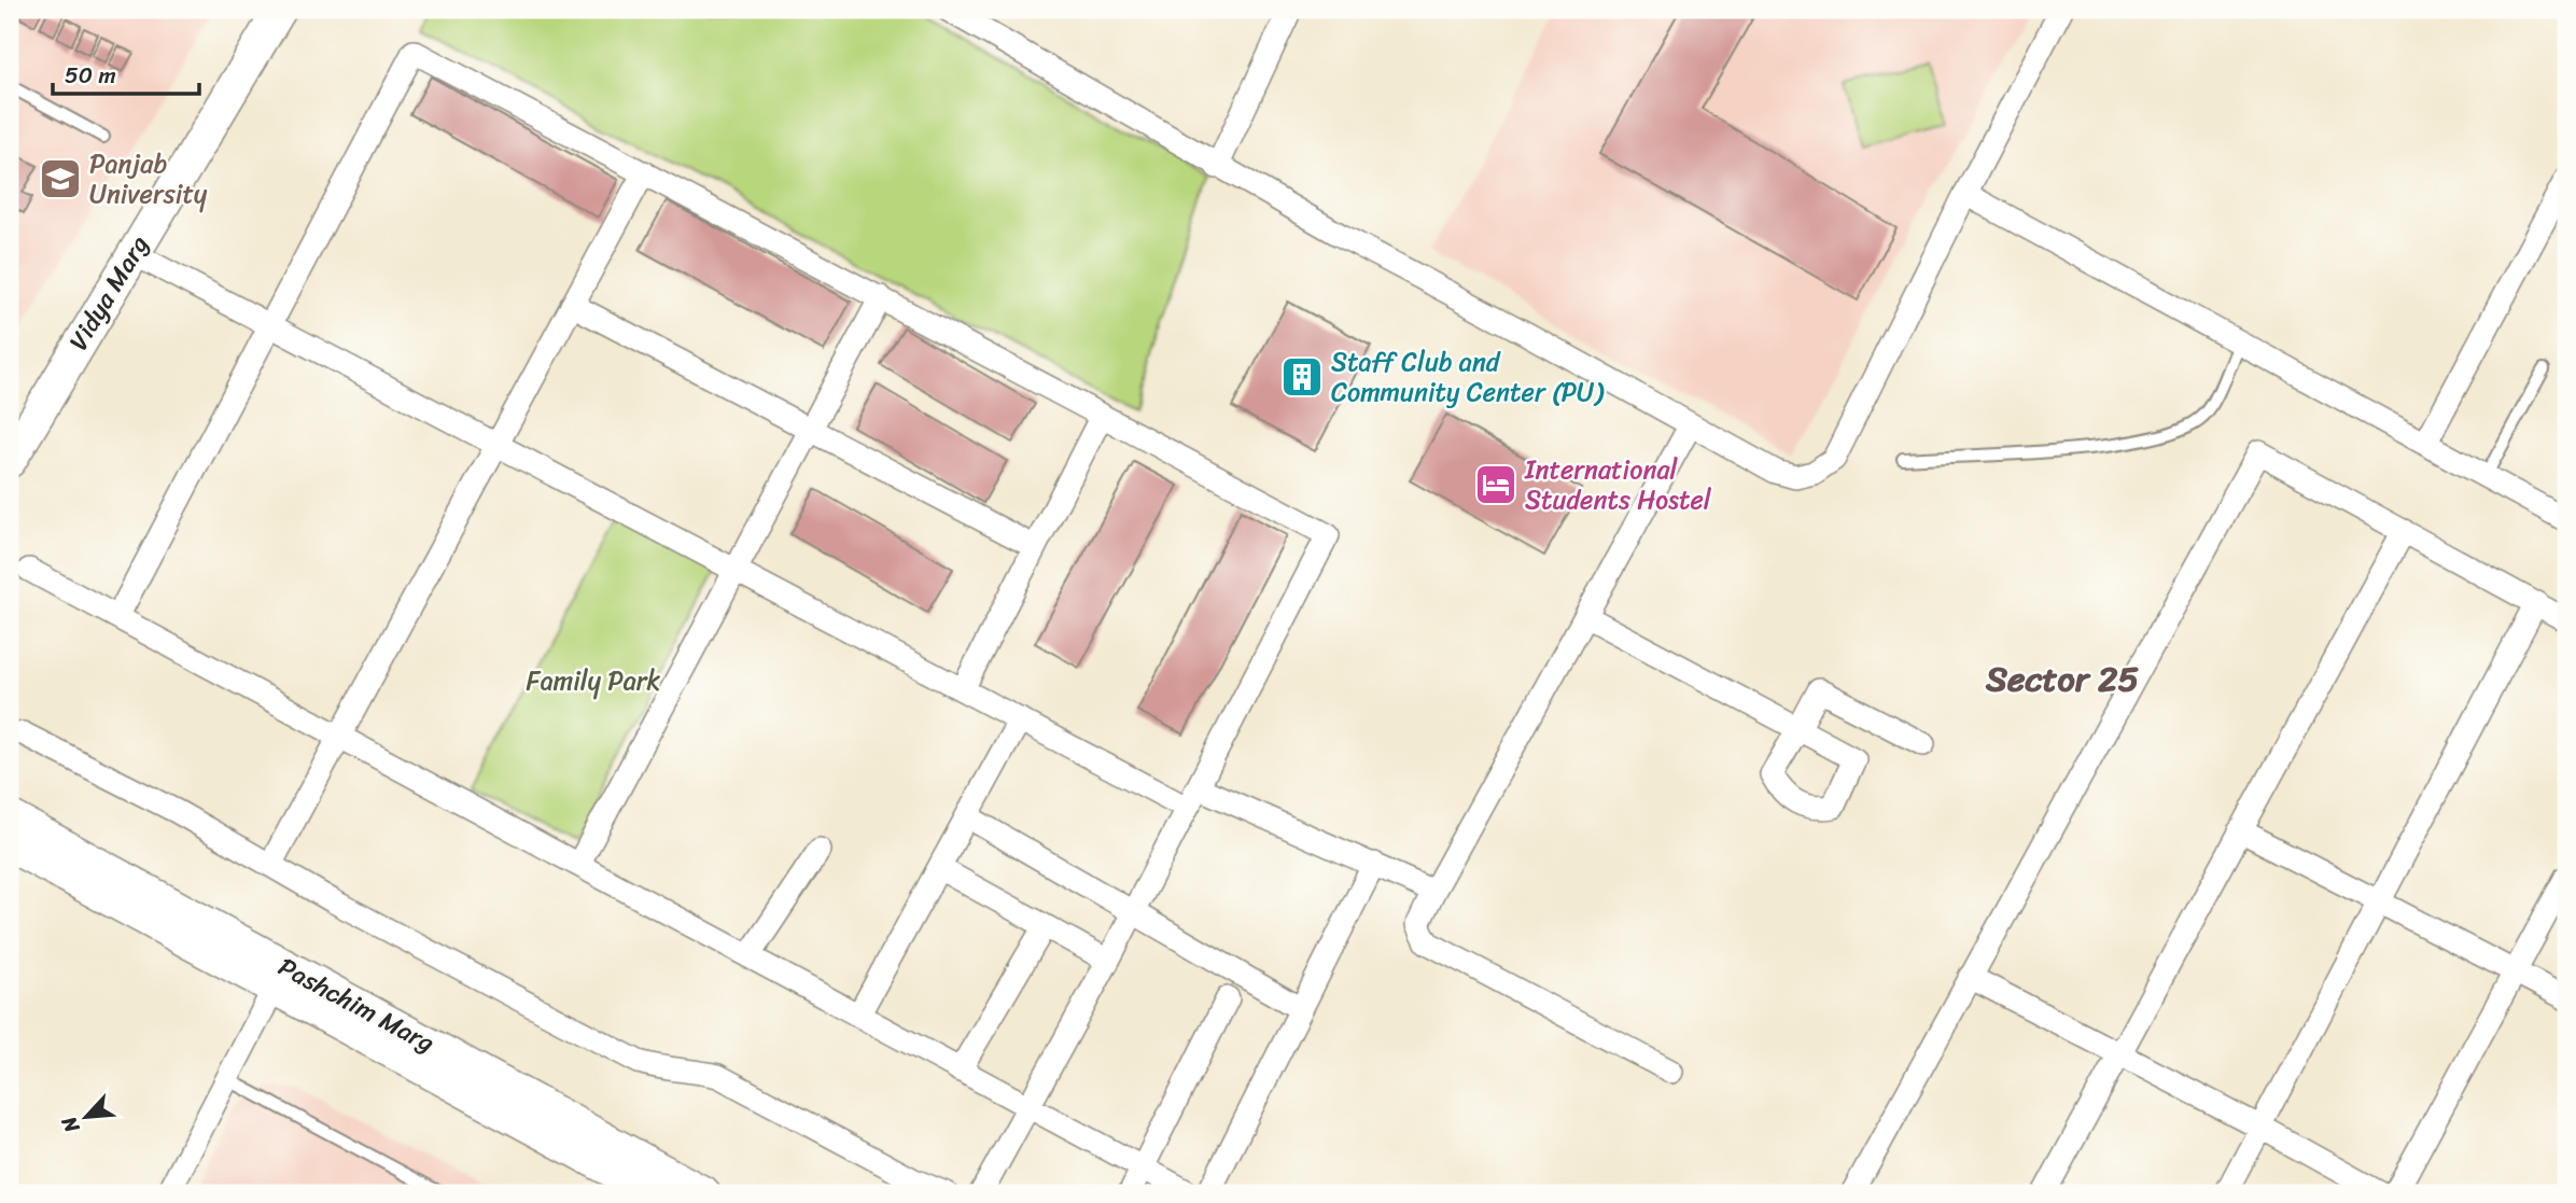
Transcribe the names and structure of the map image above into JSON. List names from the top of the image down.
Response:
{
  "streets": {
    "main road": ["Vidya Marg", "Pashchim Marg"]
  },
  "districts": ["Sector 25"],
  "parks": ["Family Park"],
  "places": {
    "school or university": ["Panjab University"],
    "building": ["Staff Club and Community Center (PU)"],
    "hotel": ["International Students Hostel"]
  },
  "scale_bar": "50 m",
  "north": "bottom left"
}
